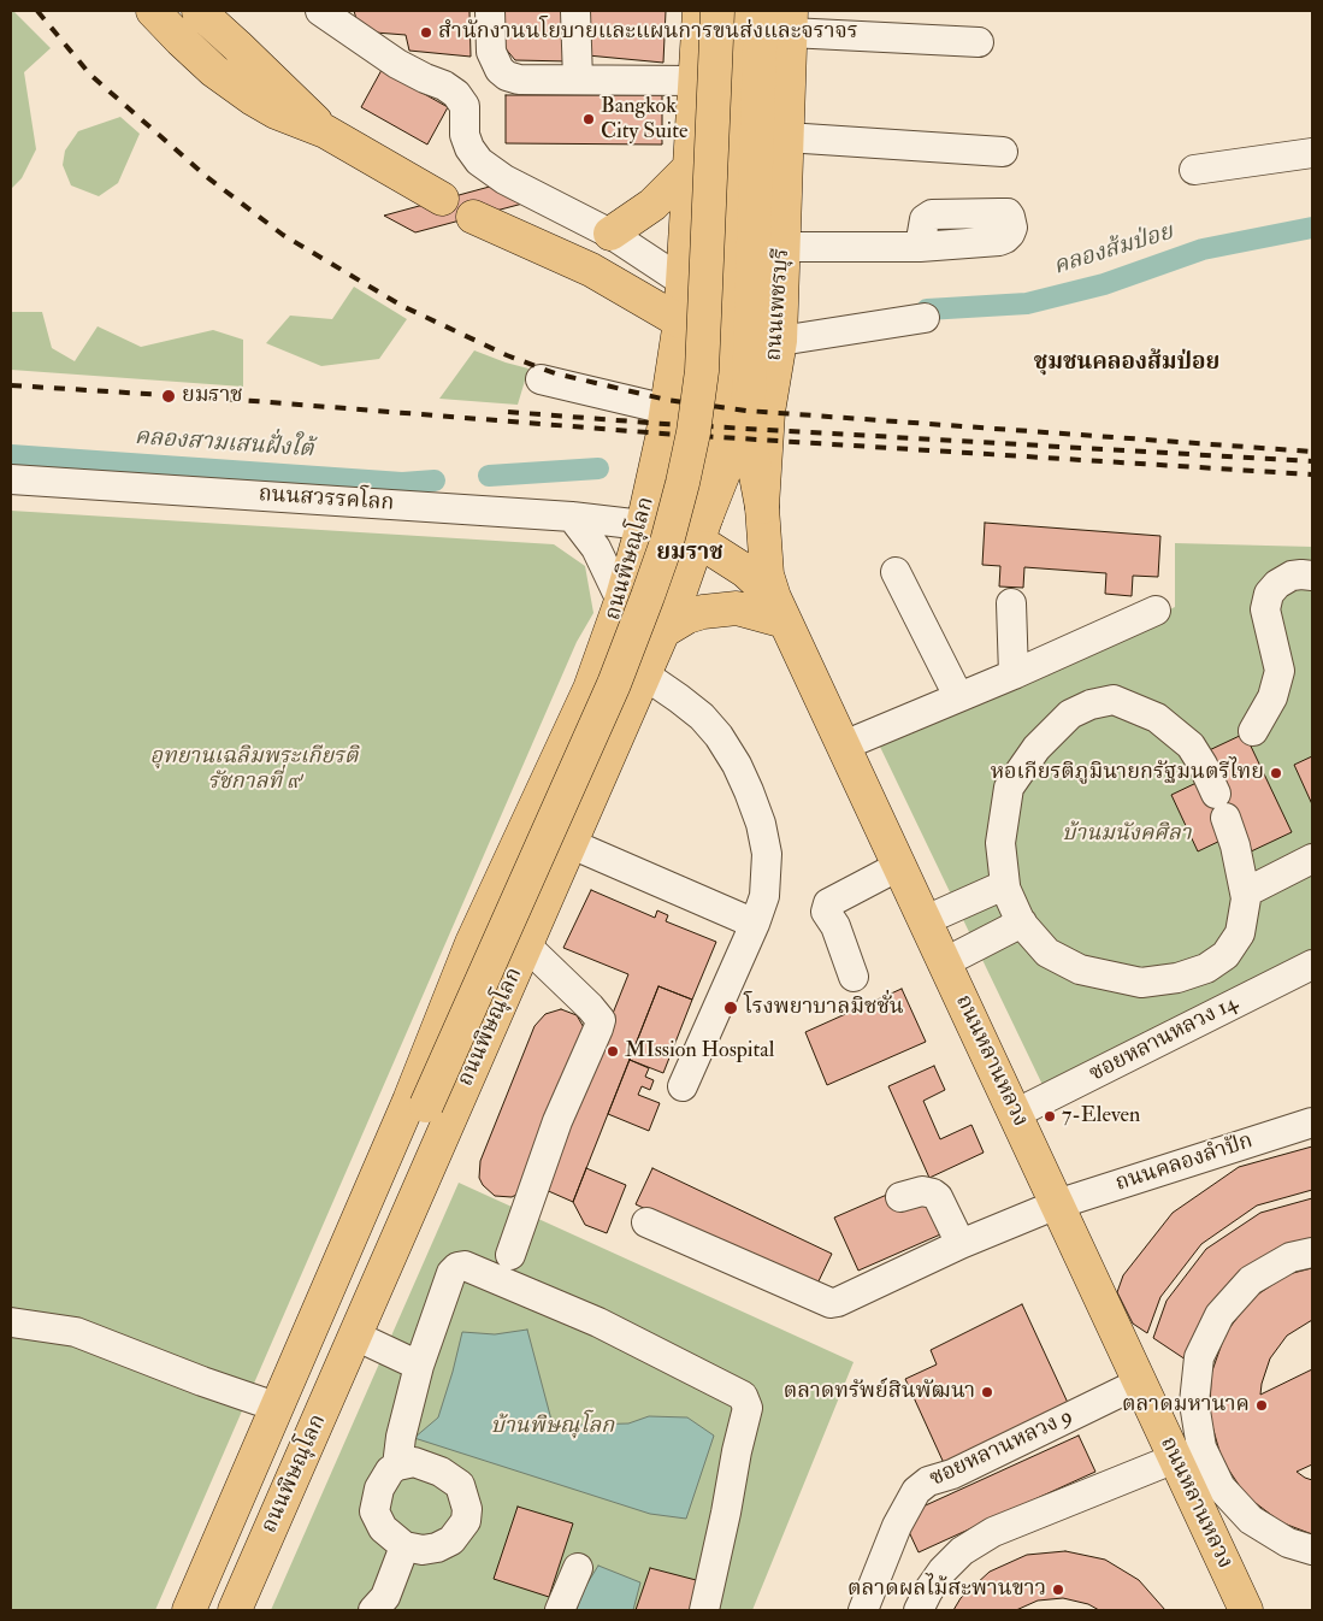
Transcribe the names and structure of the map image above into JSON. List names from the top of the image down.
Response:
{
  "streets": {
    "main road": ["ถนนเพชรบุรี", "ถนนพิษณุโลก", "ถนนหลานหลวง"],
    "street": [
      "ถนนสวรรคโลก",
      "ซอยหลานหลวง 14",
      "ถนนคลองลำปัก",
      "ซอยหลานหลวง 9"
    ]
  },
  "crossings": [
    ["ถนนเพชรบุรี", "ถนนหลานหลวง"],
    ["ถนนสวรรคโลก", "ถนนพิษณุโลก"],
    ["ถนนสวรรคโลก", "ถนนหลานหลวง"],
    ["ถนนพิษณุโลก", "ถนนหลานหลวง"],
    ["ซอยหลานหลวง 14", "ถนนหลานหลวง"],
    ["ถนนหลานหลวง", "ถนนคลองลำปัก"],
    ["ถนนหลานหลวง", "ซอยหลานหลวง 9"]
  ],
  "districts": ["ชุมชนคลองส้มป่อย", "ยมราช"],
  "water": ["คลองส้มป่อย", "คลองสามเสนฝั่งใต้"],
  "parks": ["อุทยานเฉลิมพระเกียรติ รัชกาลที่ ๙", "บ้านมนังคศิลา", "บ้านพิษณุโลก"],
  "places": [
    "สำนักงานนโยบายและแผนการขนส่งและจราจร",
    "Bangkok City Suite",
    "ยมราช",
    "หอเกียรติภูมินายกรัฐมนตรีไทย",
    "โรงพยาบาลมิชชั่น",
    "MIssion Hospital",
    "7-Eleven",
    "ตลาดทรัพย์สินพัฒนา",
    "ตลาดมหานาค",
    "ตลาดผลไม้สะพานขาว"
  ]
}
